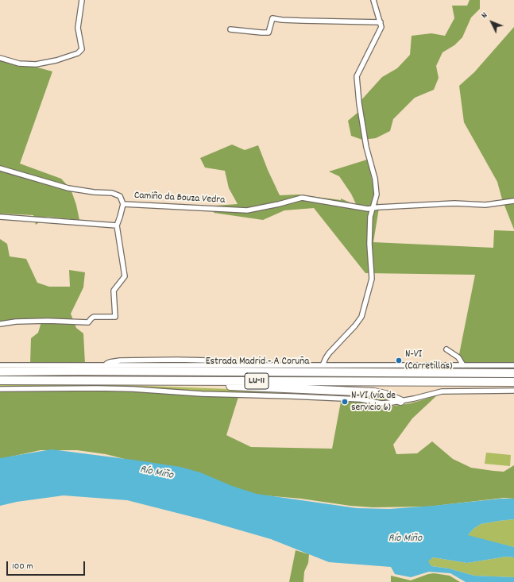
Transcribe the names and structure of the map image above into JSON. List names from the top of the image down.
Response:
{
  "streets": {
    "highway": ["Estrada Madrid - A Coruña", "LU-11"],
    "street": ["Camiño da Bouza Vedra"]
  },
  "water": ["Río Miño"],
  "places": ["N-VI (Carretillas)", "N-VI (vía de servicio 6)"],
  "scale_bar": "100 m",
  "north": "top left"
}
